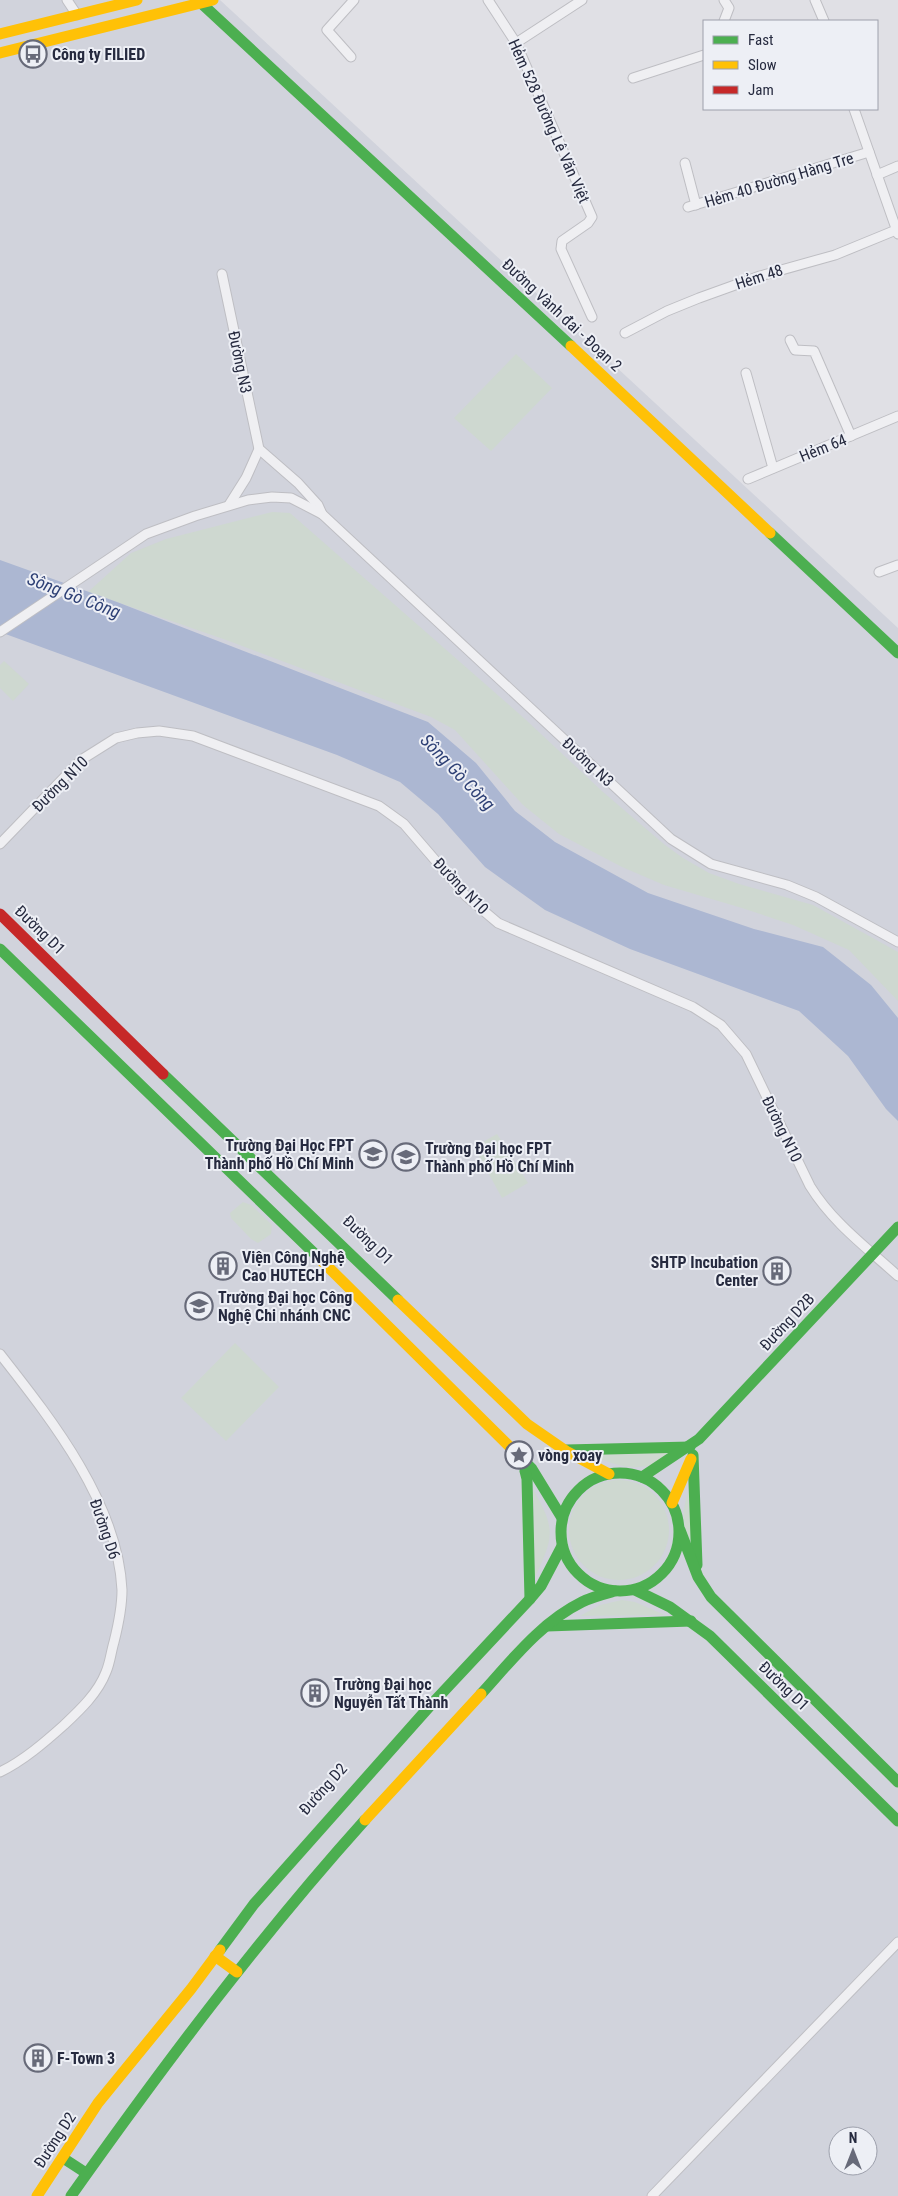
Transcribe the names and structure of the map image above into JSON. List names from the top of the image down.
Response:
{
  "streets": {
    "main road": [
      "Đường Vành đai - Đoạn 2",
      "Đường D1",
      "Đường D2B",
      "Đường D2"
    ],
    "street": [
      "Hẻm 528 Đường Lê Văn Việt",
      "Hẻm 40 Đường Hàng Tre",
      "Hẻm 48",
      "Đường N3",
      "Hẻm 64",
      "Đường N10",
      "Đường D6"
    ]
  },
  "crossings": [
    ["Đường N10", "Đường D2B"],
    ["Đường D1", "Đường D2B"],
    ["Đường D1", "Đường D2"],
    ["Đường D2B", "Đường D2"]
  ],
  "water": ["Sông Gò Công"],
  "places": {
    "bus stop": ["Công ty FILIED"],
    "school or university": ["Trường Đại Học FPT Thành phố Hồ Chí Minh", "Trường Đại học FPT Thành phố Hồ Chí Minh", "Trường Đại học Công Nghệ Chi nhánh CNC"],
    "building": [
      "Viện Công Nghệ Cao HUTECH",
      "SHTP Incubation Center",
      "Trường Đại học Nguyễn Tất Thành",
      "F-Town 3"
    ],
    "place": ["vòng xoay"]
  },
  "legend": ["Fast", "Slow", "Jam"],
  "north": "top"
}
